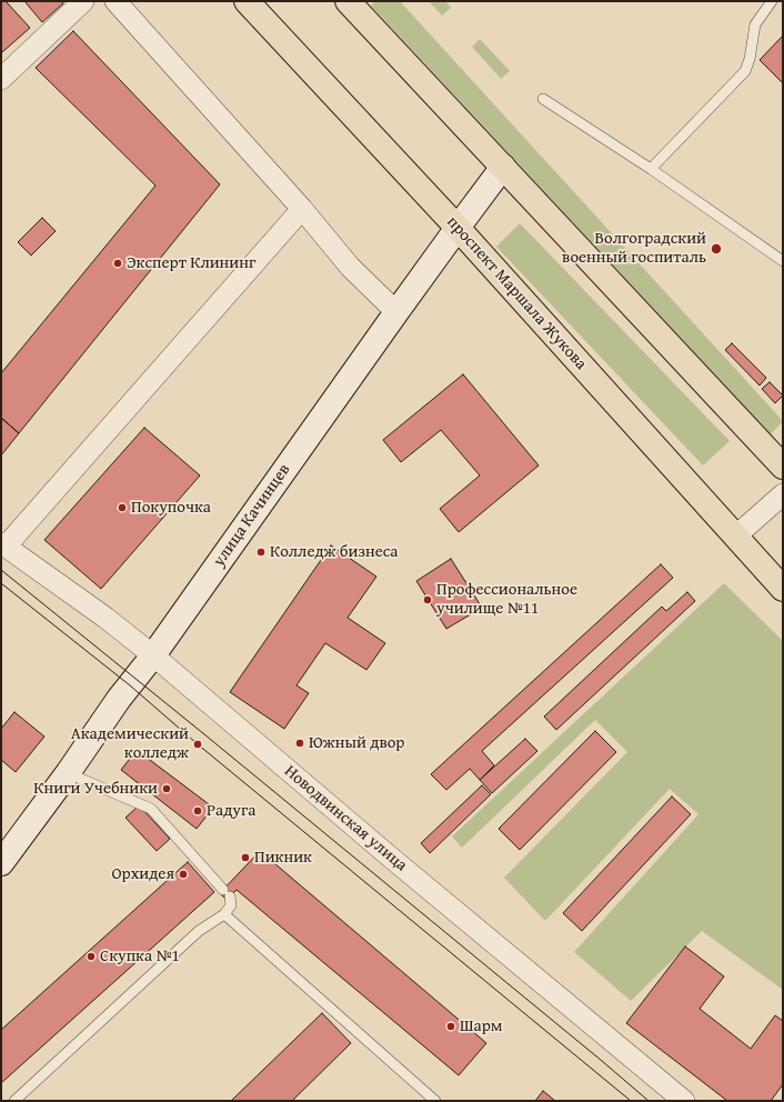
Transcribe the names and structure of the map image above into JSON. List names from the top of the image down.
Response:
{
  "streets": {
    "highway": ["проспект Маршала Жукова"],
    "main road": ["улица Качинцев"],
    "street": ["Новодвинская улица"]
  },
  "crossings": [
    ["проспект Маршала Жукова", "улица Качинцев"],
    ["улица Качинцев", "Новодвинская улица"]
  ],
  "places": [
    "Волгоградский военный госпиталь",
    "Эксперт Клининг",
    "Покупочка",
    "Колледж бизнеса",
    "Профессиональное училище №11",
    "Южный двор",
    "Академический колледж",
    "Книги Учебники",
    "Радуга",
    "Пикник",
    "Орхидея",
    "Скупка №1",
    "Шарм"
  ]
}
